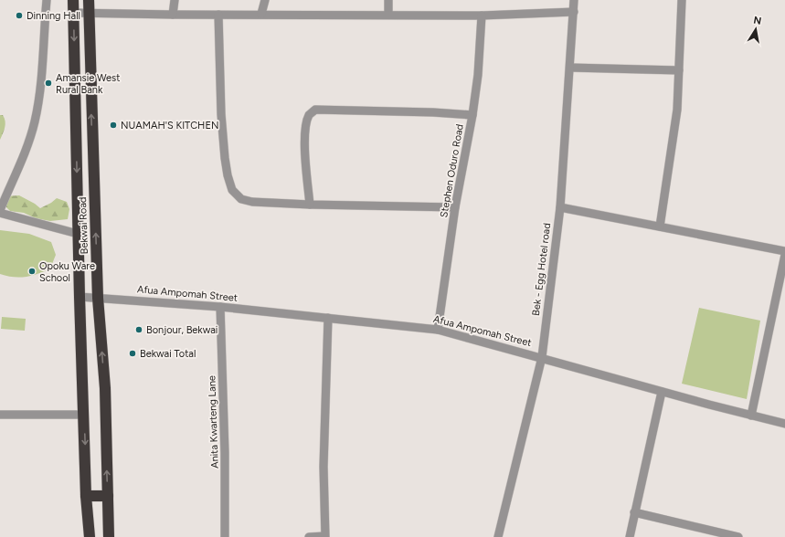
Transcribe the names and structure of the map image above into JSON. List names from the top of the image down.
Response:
{
  "streets": {
    "highway": ["Bekwai Road"],
    "street": [
      "Stephen Oduro Road",
      "Bek - Egg Hotel road",
      "Afua Ampomah Street",
      "Anita Kwarteng Lane"
    ]
  },
  "crossings": [
    ["Stephen Oduro Road", "Afua Ampomah Street"],
    ["Bekwai Road", "Afua Ampomah Street"],
    ["Bek - Egg Hotel road", "Afua Ampomah Street"],
    ["Afua Ampomah Street", "Anita Kwarteng Lane"]
  ],
  "places": [
    "Dinning Hall",
    "Amansie West Rural Bank",
    "NUAMAH'S KITCHEN",
    "Opoku Ware School",
    "Bonjour, Bekwai",
    "Bekwai Total"
  ],
  "north": "top"
}
